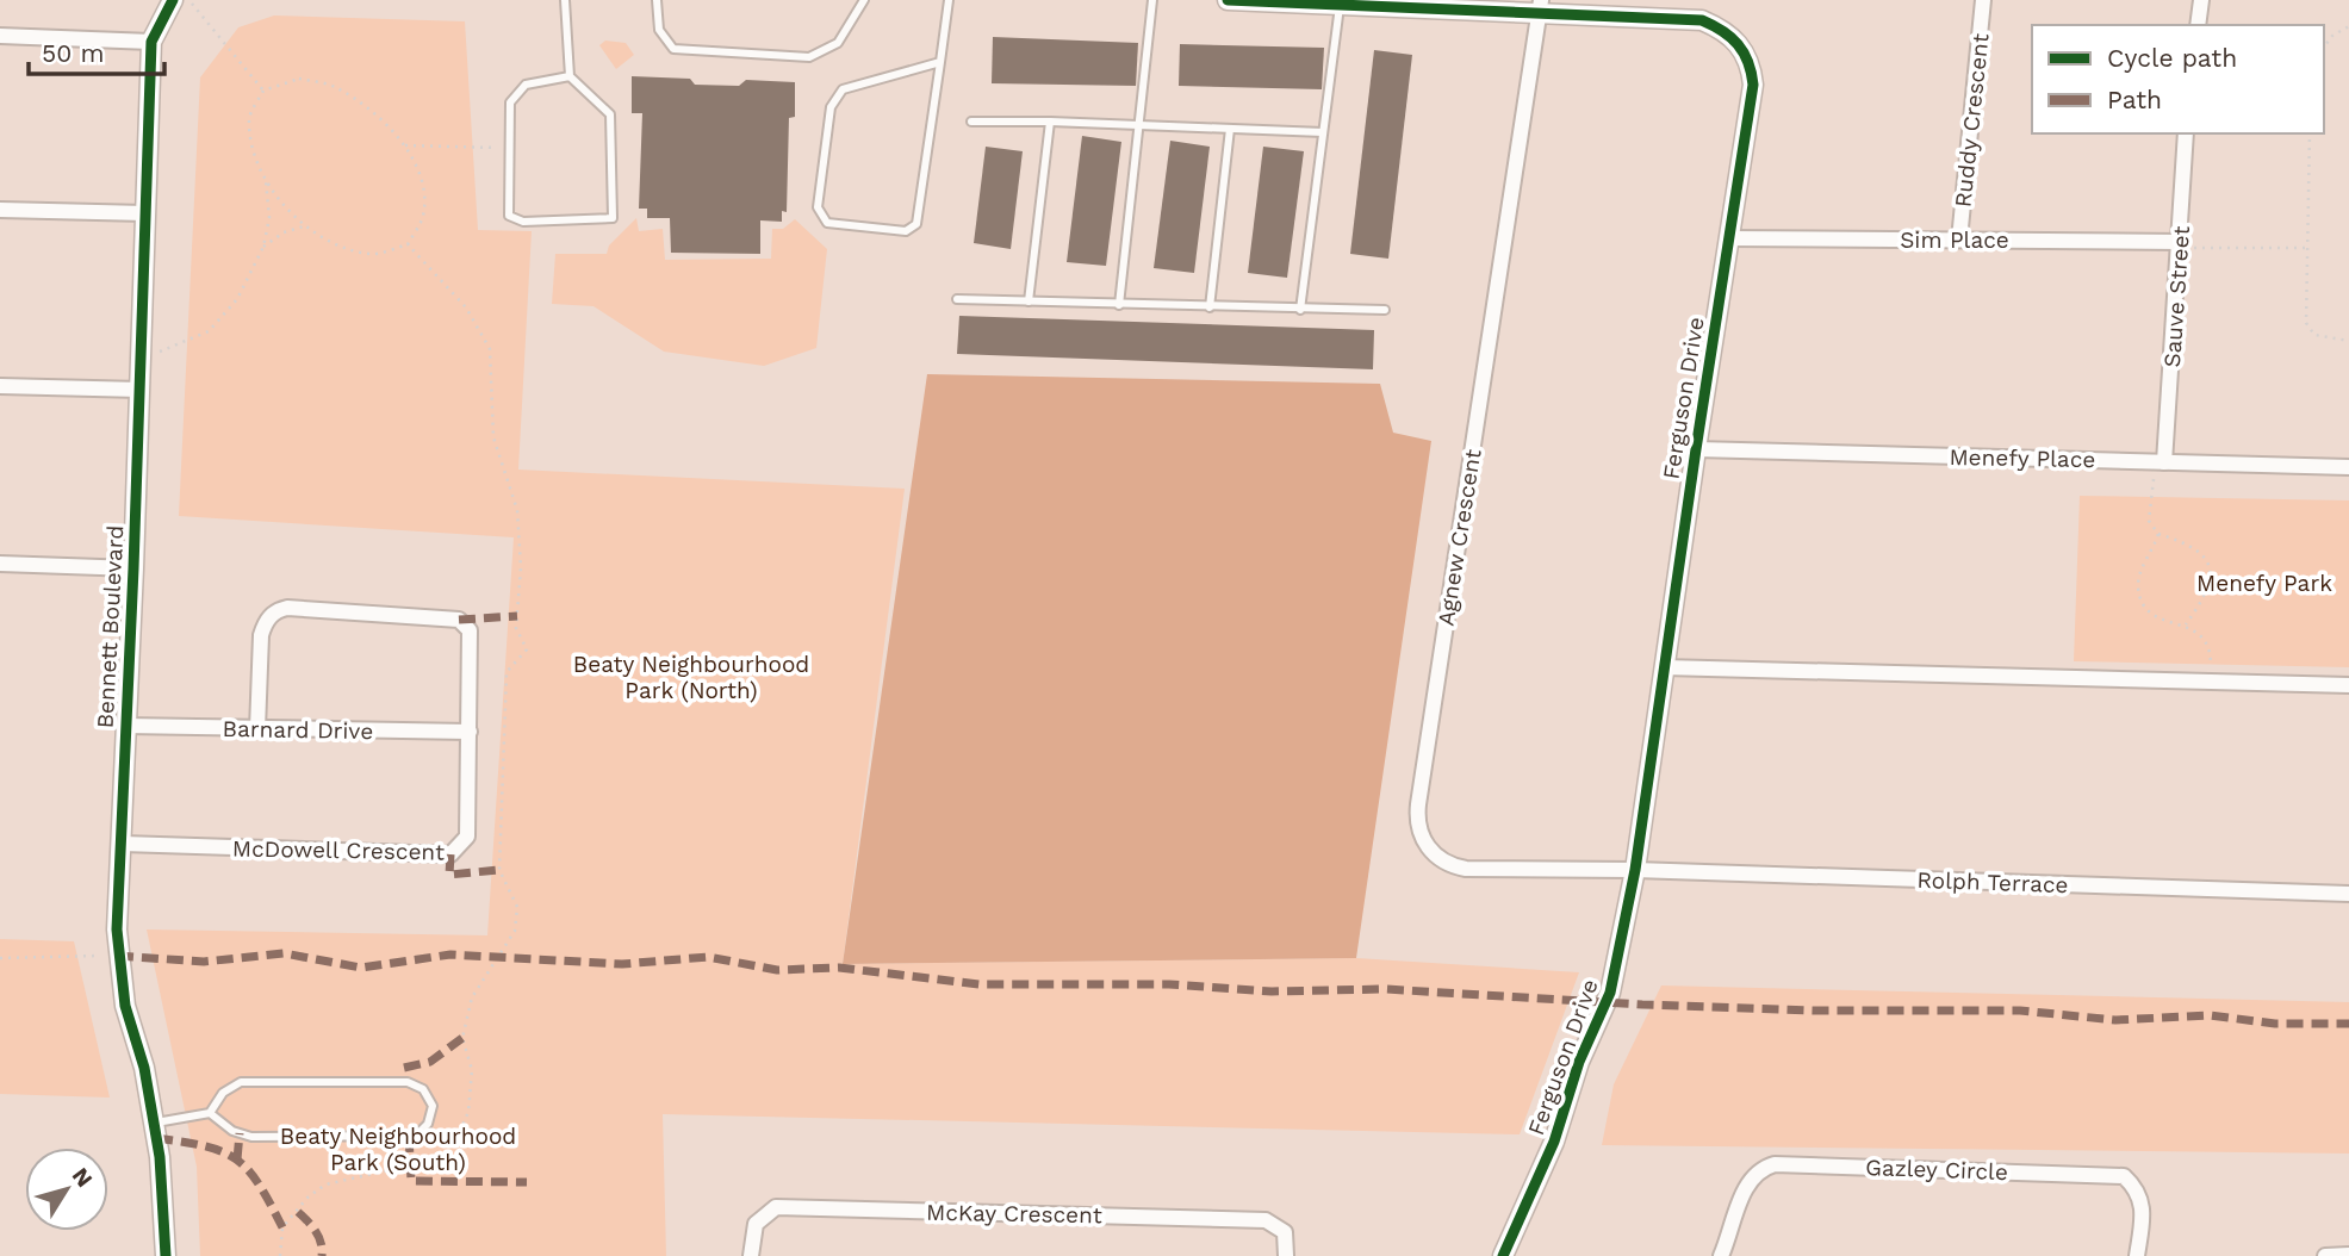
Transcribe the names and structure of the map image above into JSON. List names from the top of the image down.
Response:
{
  "streets": {
    "street": [
      "Ruddy Crescent",
      "Sim Place",
      "Sauve Street",
      "Ferguson Drive",
      "Menefy Place",
      "Agnew Crescent",
      "Bennett Boulevard",
      "Barnard Drive",
      "McDowell Crescent",
      "Rolph Terrace",
      "Gazley Circle",
      "McKay Crescent"
    ]
  },
  "crossings": [
    ["Ruddy Crescent", "Sim Place"],
    ["Sim Place", "Sauve Street"],
    ["Sim Place", "Ferguson Drive"],
    ["Sauve Street", "Menefy Place"],
    ["Ferguson Drive", "Menefy Place"],
    ["Ferguson Drive", "Agnew Crescent"],
    ["Ferguson Drive", "Rolph Terrace"],
    ["Agnew Crescent", "Rolph Terrace"],
    ["Bennett Boulevard", "Barnard Drive"],
    ["Bennett Boulevard", "McDowell Crescent"],
    ["Barnard Drive", "McDowell Crescent"]
  ],
  "parks": ["Menefy Park", "Beaty Neighbourhood Park (North)", "Beaty Neighbourhood Park (South)"],
  "legend": ["Cycle path", "Path"],
  "scale_bar": "50 m",
  "north": "top right"
}
